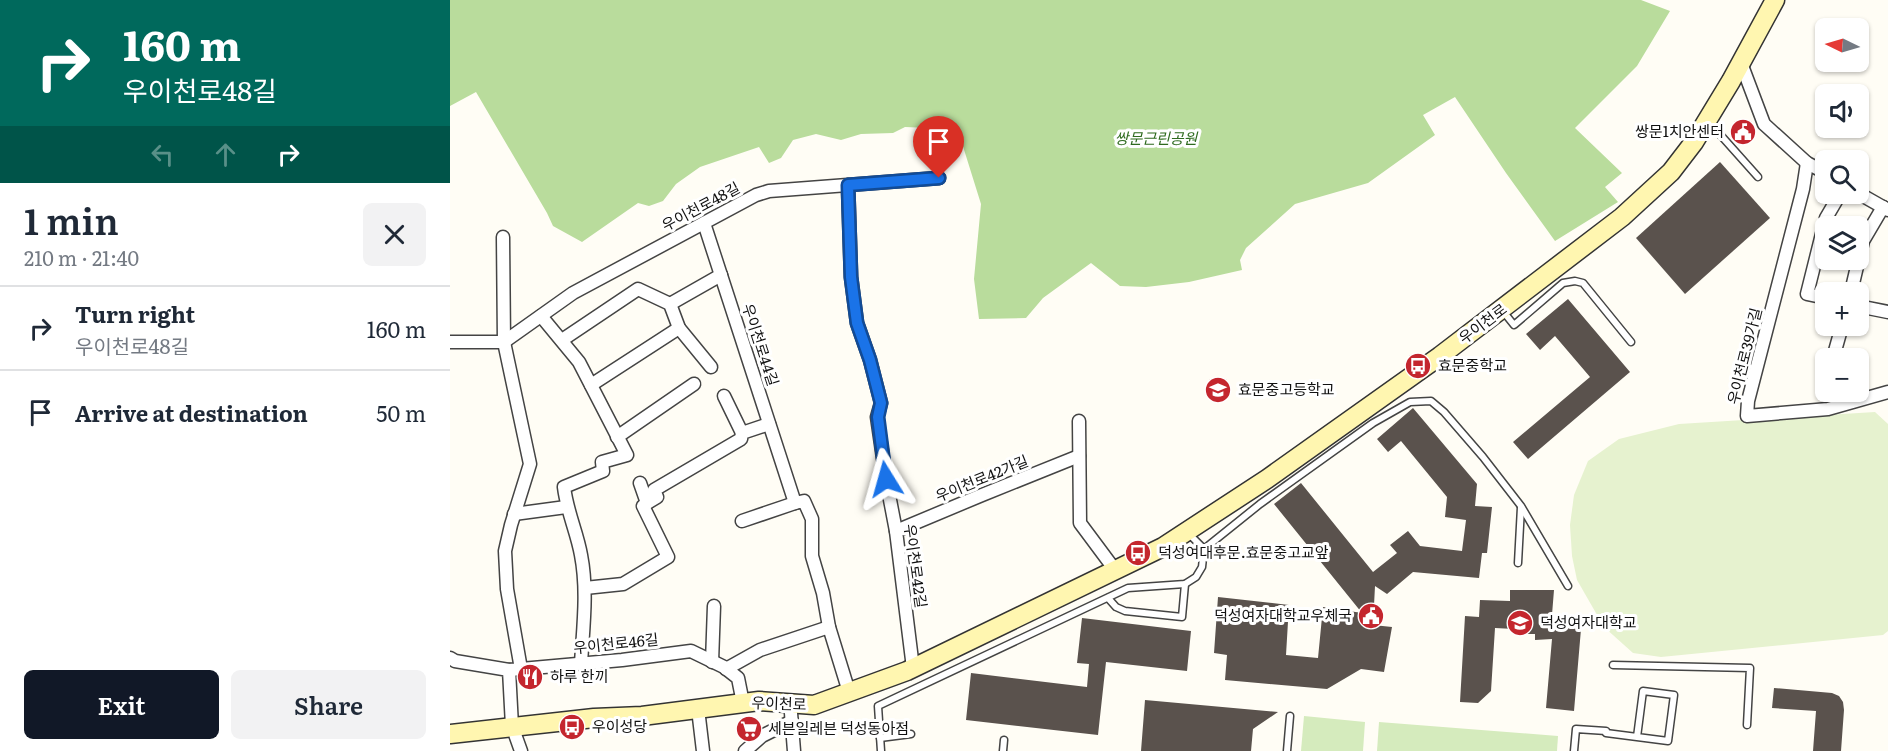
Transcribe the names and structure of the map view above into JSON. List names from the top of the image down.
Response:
{
  "streets": {
    "street": [
      "우이천로48길",
      "우이천로",
      "우이천로44길",
      "우이천로39가길",
      "우이천로42가길",
      "우이천로42길",
      "우이천로46길"
    ]
  },
  "crossings": [
    ["우이천로48길", "우이천로44길"],
    ["우이천로48길", "우이천로42길"],
    ["우이천로", "우이천로44길"],
    ["우이천로", "우이천로42길"],
    ["우이천로42가길", "우이천로42길"]
  ],
  "parks": ["쌍문근린공원"],
  "places": {
    "public building": ["쌍문1치안센터", "덕성여자대학교우체국"],
    "bus stop": ["효문중학교", "덕성여대후문.효문중고교앞", "우이성당"],
    "school or university": ["효문중고등학교", "덕성여자대학교"],
    "restaurant": ["하루 한끼"],
    "supermarket": ["세븐일레븐 덕성동아점"]
  },
  "north": "left",
  "page": {
    "turn": ["160 m", "우이천로48길"],
    "map_buttons": ["+", "−"],
    "heading": ["1 min", "210 m · 21:40"],
    "list": [
      {
        "name": "Turn right",
        "note": "우이천로48길",
        "value": "160 m"
      },
      {
        "name": "Arrive at destination",
        "value": "50 m"
      }
    ],
    "buttons": ["Exit", "Share"]
  }
}
